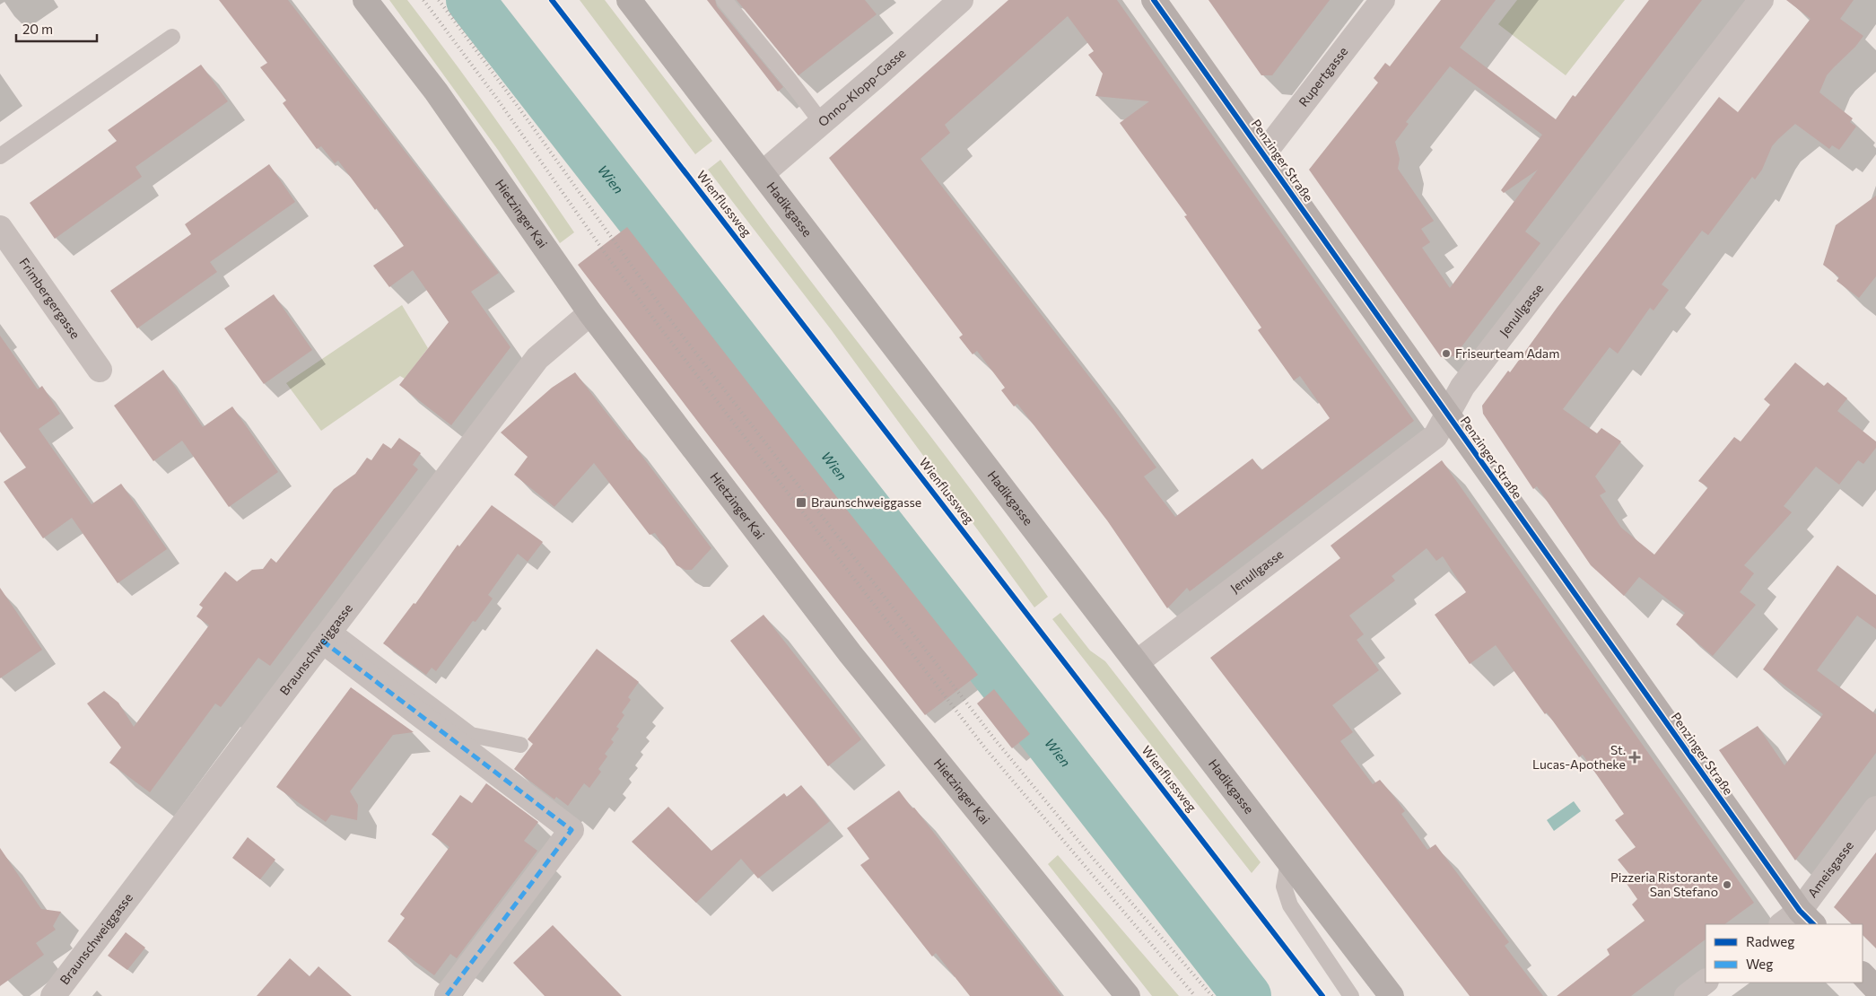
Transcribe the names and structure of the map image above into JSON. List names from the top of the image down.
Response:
{
  "streets": {
    "main road": ["Hadikgasse", "Hietzinger Kai"],
    "street": [
      "Rupertgasse",
      "Onno-Klopp-Gasse",
      "Penzinger Straße",
      "Frimbergergasse",
      "Jenullgasse",
      "Braunschweiggasse",
      "Ameisgasse"
    ],
    "cycle path": ["Wienflussweg"]
  },
  "crossings": [
    ["Rupertgasse", "Penzinger Straße"],
    ["Onno-Klopp-Gasse", "Hadikgasse"],
    ["Penzinger Straße", "Jenullgasse"],
    ["Penzinger Straße", "Ameisgasse"],
    ["Hadikgasse", "Jenullgasse"],
    ["Hietzinger Kai", "Braunschweiggasse"]
  ],
  "water": ["Wien"],
  "places": {
    "other": ["Friseurteam Adam", "Pizzeria Ristorante San Stefano"],
    "transit": ["Braunschweiggasse"],
    "health": ["St. Lucas-Apotheke"]
  },
  "legend": ["Radweg", "Weg"],
  "scale_bar": "20 m"
}
